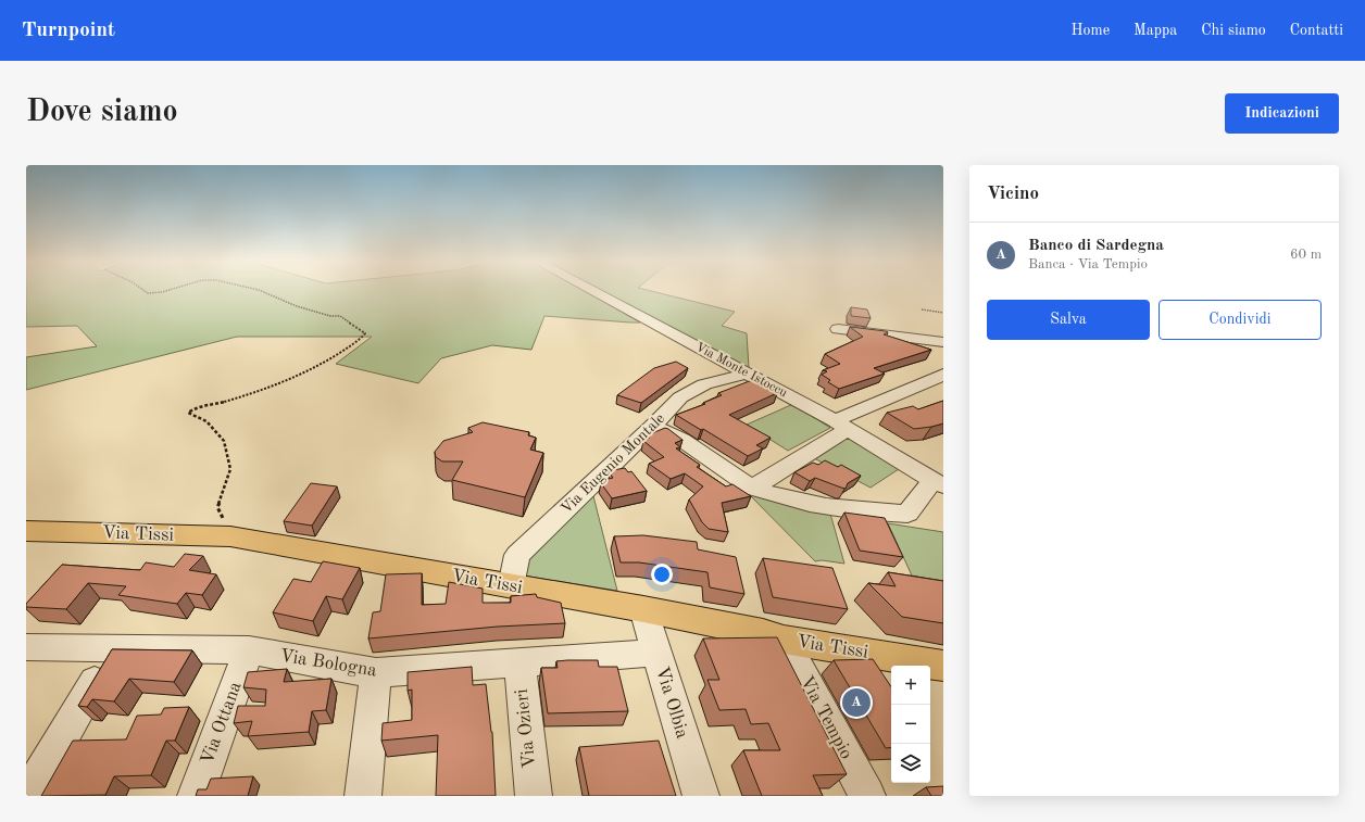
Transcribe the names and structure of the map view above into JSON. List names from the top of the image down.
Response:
{
  "streets": {
    "main road": ["Via Tissi"],
    "street": [
      "Via Monte Istoccu",
      "Via Eugenio Montale",
      "Via Bologna",
      "Via Olbia",
      "Via Tempio",
      "Via Ottana",
      "Via Ozieri"
    ]
  },
  "crossings": [
    ["Via Monte Istoccu", "Via Eugenio Montale"],
    ["Via Eugenio Montale", "Via Tissi"],
    ["Via Tissi", "Via Olbia"],
    ["Via Tissi", "Via Tempio"],
    ["Via Bologna", "Via Olbia"],
    ["Via Bologna", "Via Ottana"],
    ["Via Bologna", "Via Ozieri"]
  ],
  "page": {
    "header": "Turnpoint",
    "nav": [
      "Home",
      "Mappa",
      "Chi siamo",
      "Contatti"
    ],
    "buttons": [
      "Indicazioni",
      ["Salva", "Condividi"]
    ],
    "title": "Dove siamo",
    "heading": "Vicino",
    "list": [
      {
        "mark": "A",
        "name": "Banco di Sardegna",
        "note": "Banca · Via Tempio",
        "value": "60 m"
      }
    ],
    "map_buttons": ["+", "−"],
    "pins": "A"
  }
}
